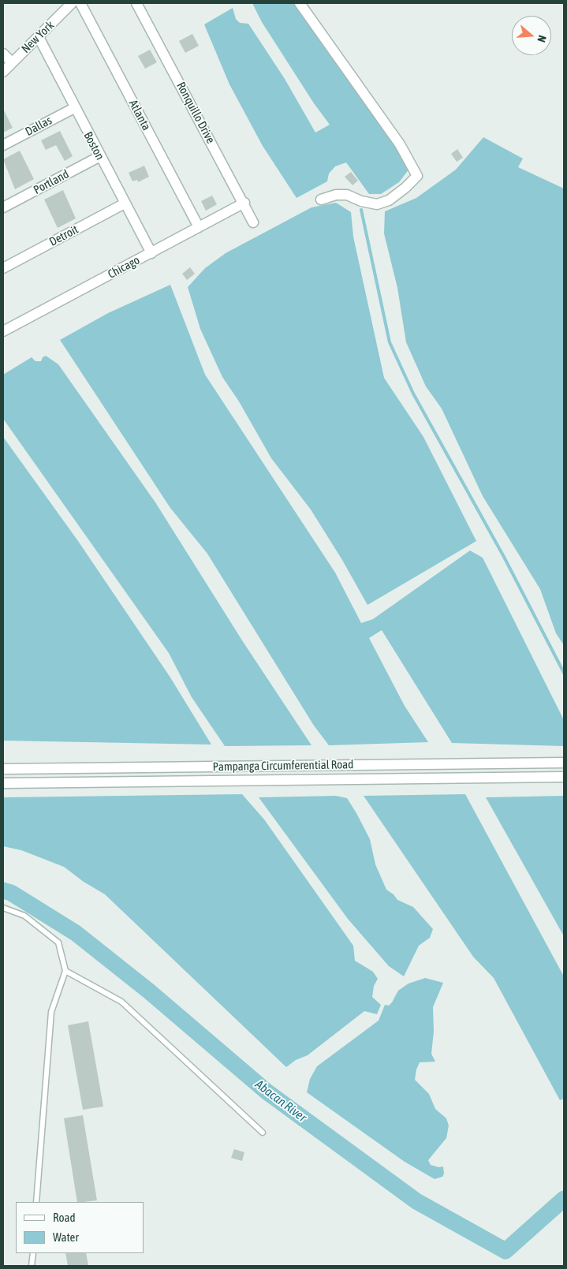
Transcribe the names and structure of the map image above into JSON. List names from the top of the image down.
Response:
{
  "streets": {
    "street": [
      "New York",
      "Ronquillo Drive",
      "Atlanta",
      "Dallas",
      "Boston",
      "Portland",
      "Detroit",
      "Chicago",
      "Pampanga Circumferential Road"
    ]
  },
  "crossings": [
    ["New York", "Boston"],
    ["Ronquillo Drive", "Chicago"],
    ["Atlanta", "Chicago"],
    ["Dallas", "Boston"],
    ["Boston", "Portland"],
    ["Boston", "Detroit"],
    ["Boston", "Chicago"]
  ],
  "water": ["Abacan River"],
  "legend": ["Road", "Water"],
  "north": "right"
}
